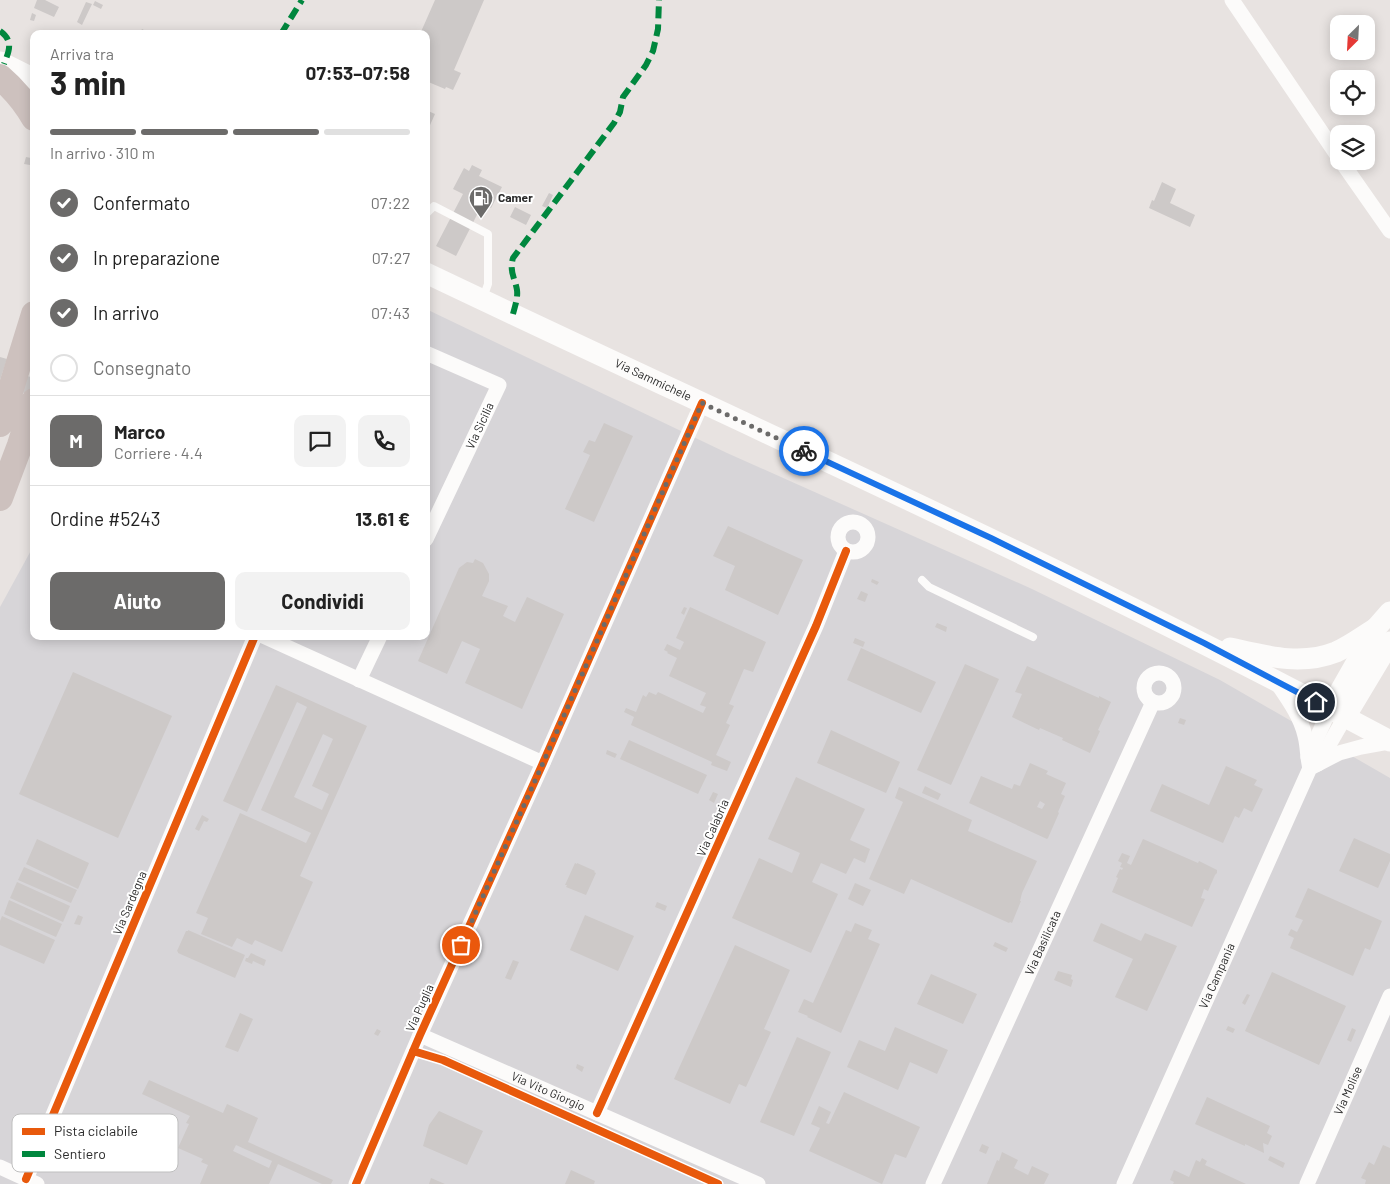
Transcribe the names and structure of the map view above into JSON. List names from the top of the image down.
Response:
{
  "streets": {
    "main road": ["Via Sammichele"],
    "street": [
      "Via Sicilia",
      "Via Calabria",
      "Via Sardegna",
      "Via Basilicata",
      "Via Campania",
      "Via Puglia",
      "Via Molise",
      "Via Vito Giorgio"
    ]
  },
  "crossings": [
    ["Via Sammichele", "Via Campania"],
    ["Via Sammichele", "Via Puglia"],
    ["Via Calabria", "Via Vito Giorgio"],
    ["Via Puglia", "Via Vito Giorgio"]
  ],
  "places": {
    "fuel station": ["Camer"]
  },
  "legend": ["Pista ciclabile", "Sentiero"],
  "north": "bottom left",
  "page": {
    "heading": ["3 min", "Arriva tra", "07:53–07:58"],
    "panel": [
      "Marco",
      "Corriere · 4.4",
      "Ordine #5243",
      "13.61 €"
    ],
    "bar": "In arrivo · 310 m",
    "list": [
      ["Confermato", "07:22"],
      ["In preparazione", "07:27"],
      ["In arrivo", "07:43"],
      "Consegnato"
    ],
    "round": "M",
    "buttons": ["Aiuto", "Condividi"]
  }
}
